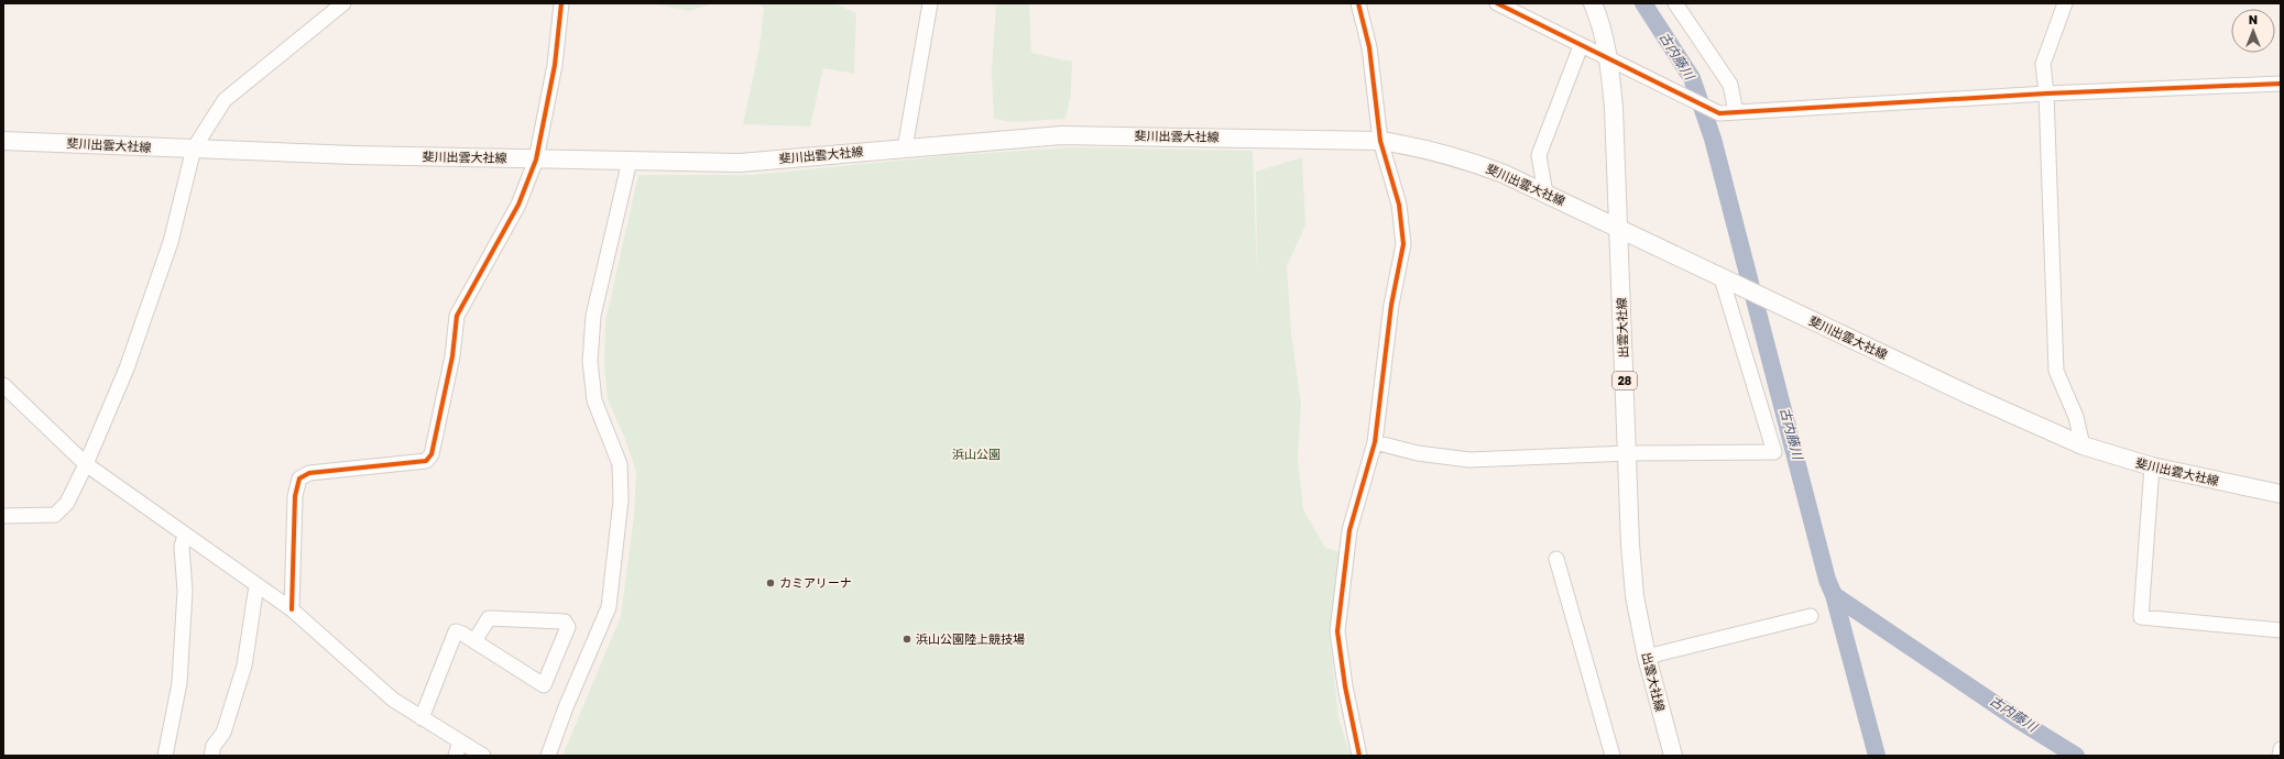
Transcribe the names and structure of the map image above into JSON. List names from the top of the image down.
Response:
{
  "streets": {
    "main road": ["斐川出雲大社線", "出雲大社線", "28"]
  },
  "crossings": [
    ["斐川出雲大社線", "出雲大社線"]
  ],
  "water": ["古内藤川"],
  "parks": ["浜山公園"],
  "places": ["カミアリーナ", "浜山公園陸上競技場"],
  "north": "top"
}
